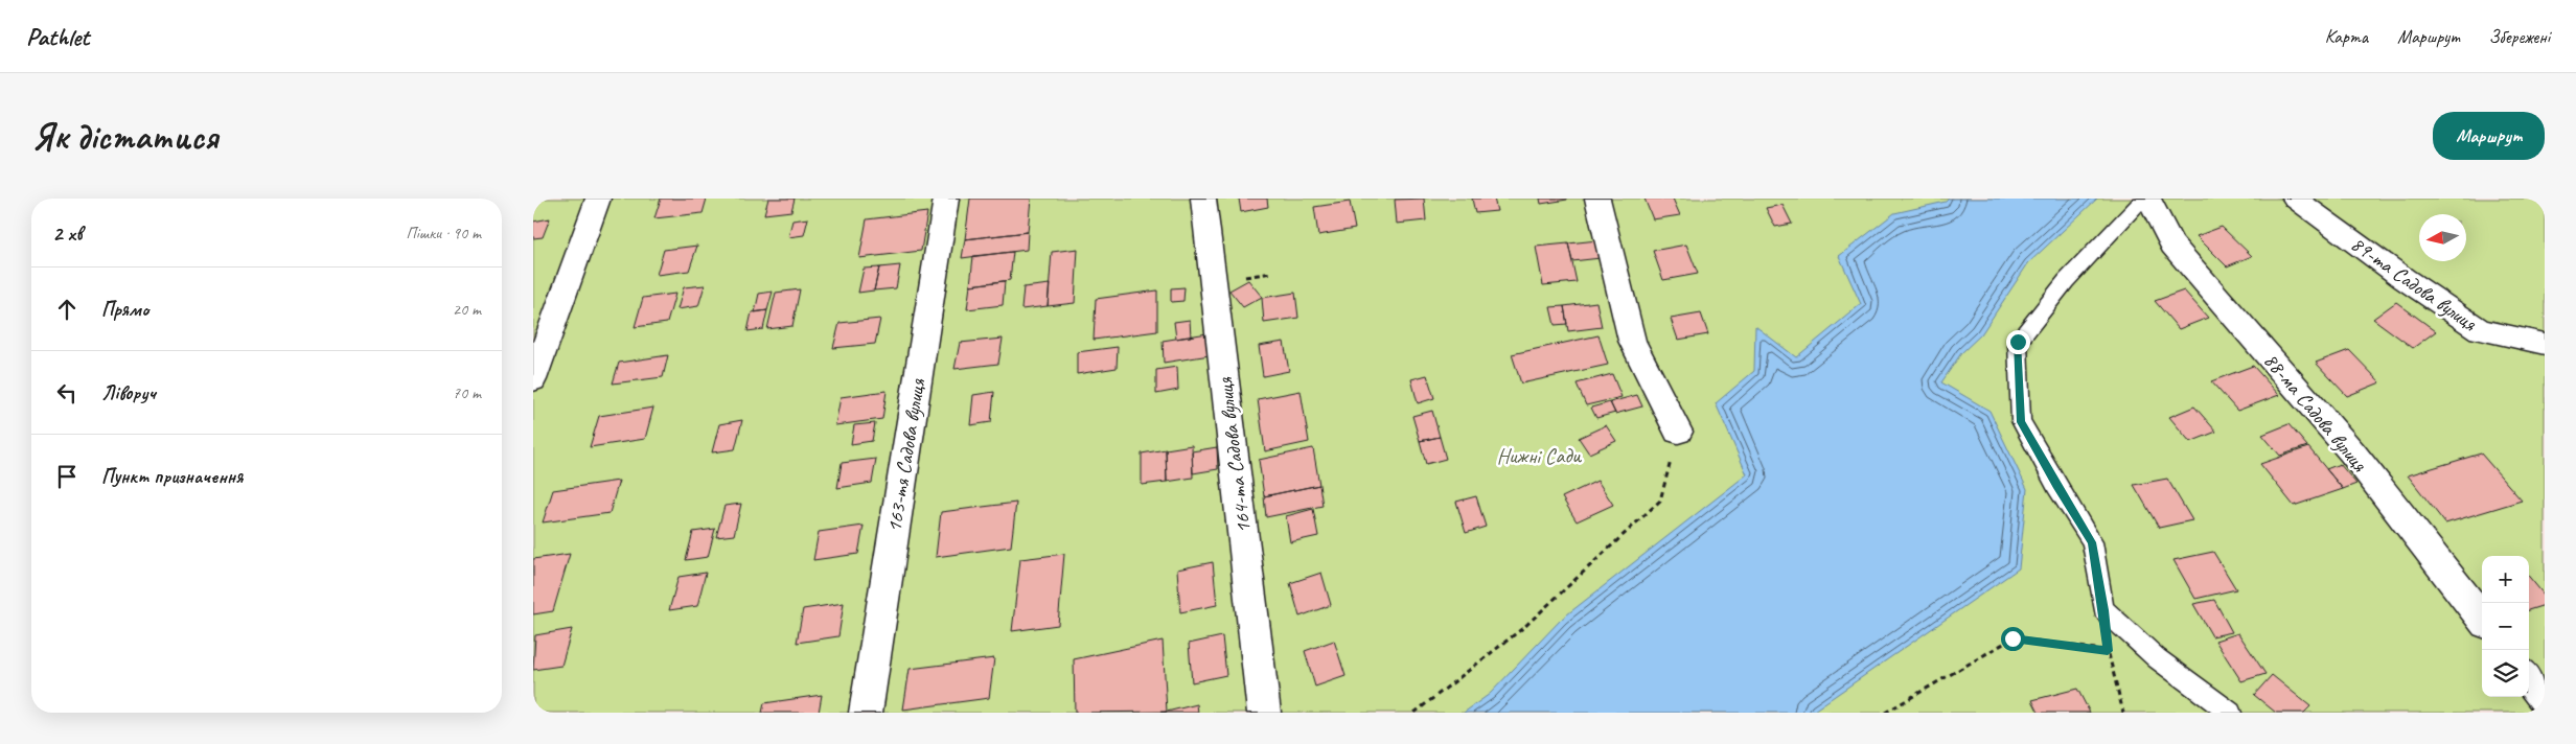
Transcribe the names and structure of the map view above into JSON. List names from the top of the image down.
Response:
{
  "streets": {
    "street": [
      "89-та Садова вулиця",
      "88-ма Садова вулиця",
      "163-тя Садова вулиця",
      "164-та Садова вулиця"
    ]
  },
  "parks": ["Нижні Сади"],
  "north": "left",
  "page": {
    "header": "Pathlet",
    "nav": ["Карта", "Маршрут", "Збережені"],
    "buttons": "Маршрут",
    "title": "Як дістатися",
    "heading": ["2 хв", "Пішки · 90 m"],
    "list": [
      ["Прямо", "20 m"],
      ["Ліворуч", "70 m"],
      "Пункт призначення"
    ],
    "map_buttons": ["+", "−"]
  }
}
